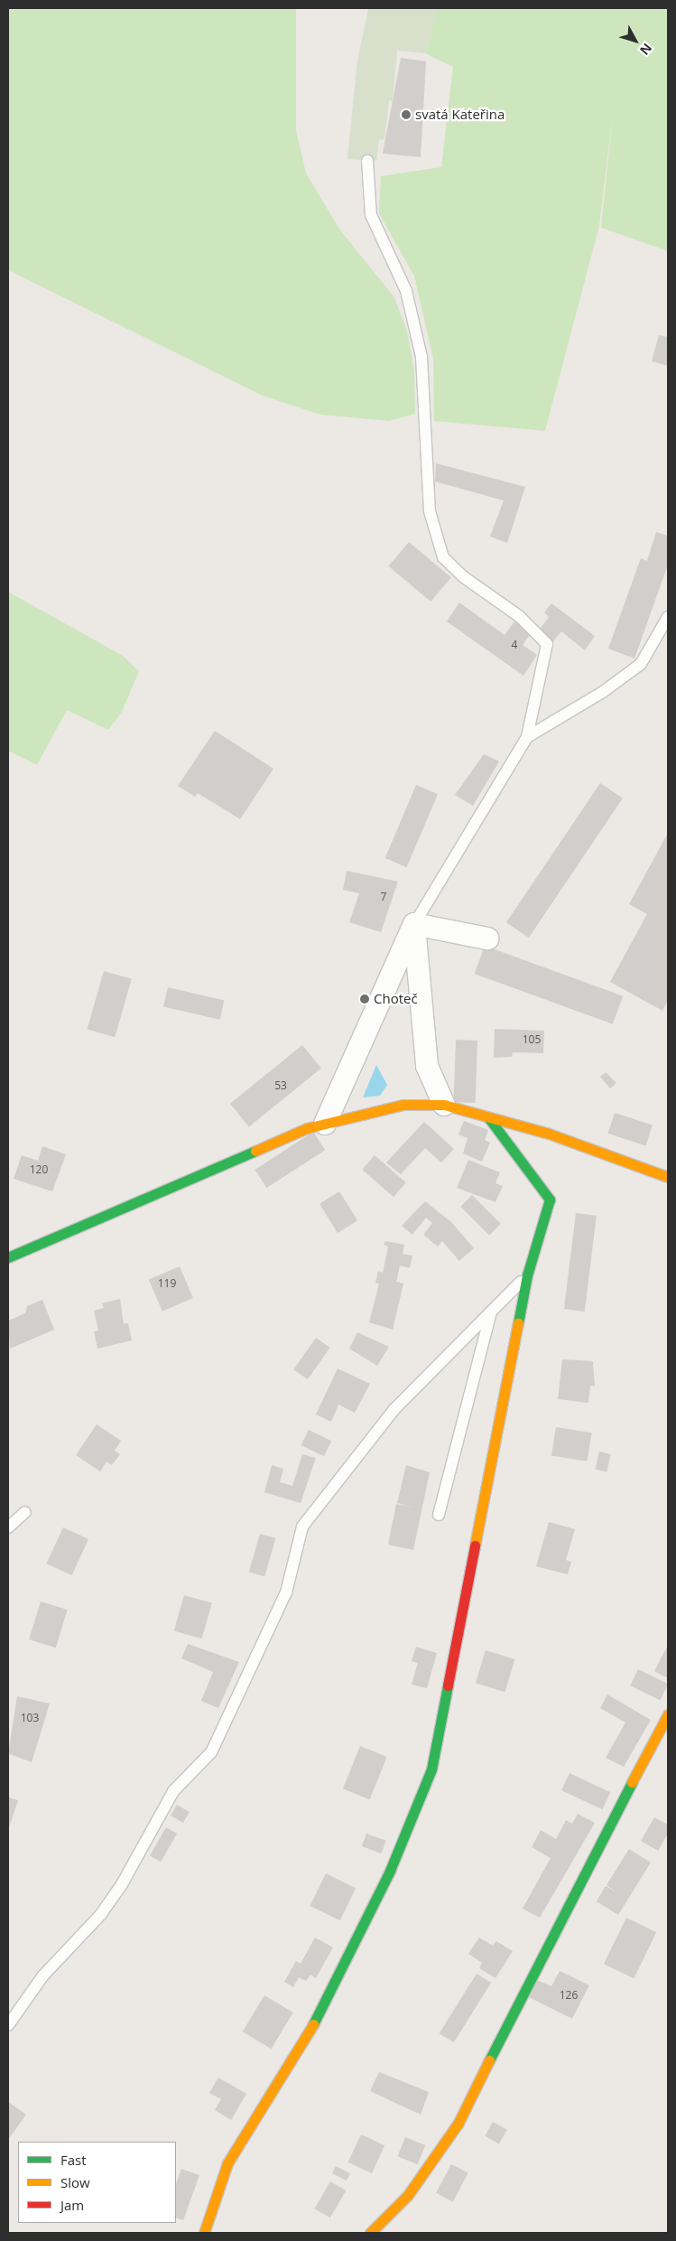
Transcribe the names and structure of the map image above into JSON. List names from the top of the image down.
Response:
{
  "places": ["svatá Kateřina", "Choteč"],
  "house_numbers": [
    "4",
    "7",
    "105",
    "53",
    "120",
    "119",
    "103",
    "126"
  ],
  "legend": ["Fast", "Slow", "Jam"],
  "north": "bottom right"
}
